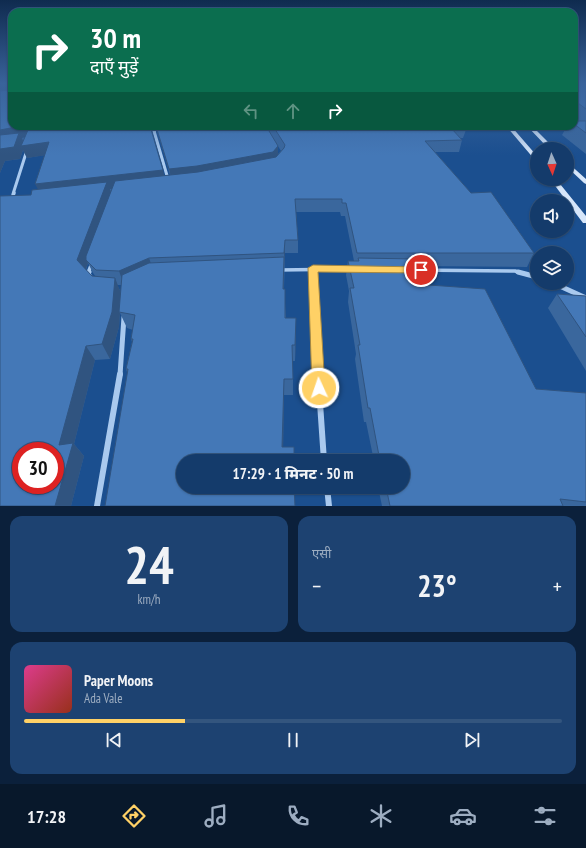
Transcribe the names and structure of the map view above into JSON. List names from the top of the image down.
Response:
{
  "north": "bottom",
  "page": {
    "turn": ["30 m", "दाएँ मुड़ें"],
    "limit": "30",
    "trip": "17:29 · 1 मिनट · 50 m",
    "tile": [
      ["24", "km/h"],
      "एसी"
    ],
    "heat": ["−", "23°", "+"],
    "song": ["Paper Moons", "Ada Vale"],
    "tabs": "17:28"
  }
}
